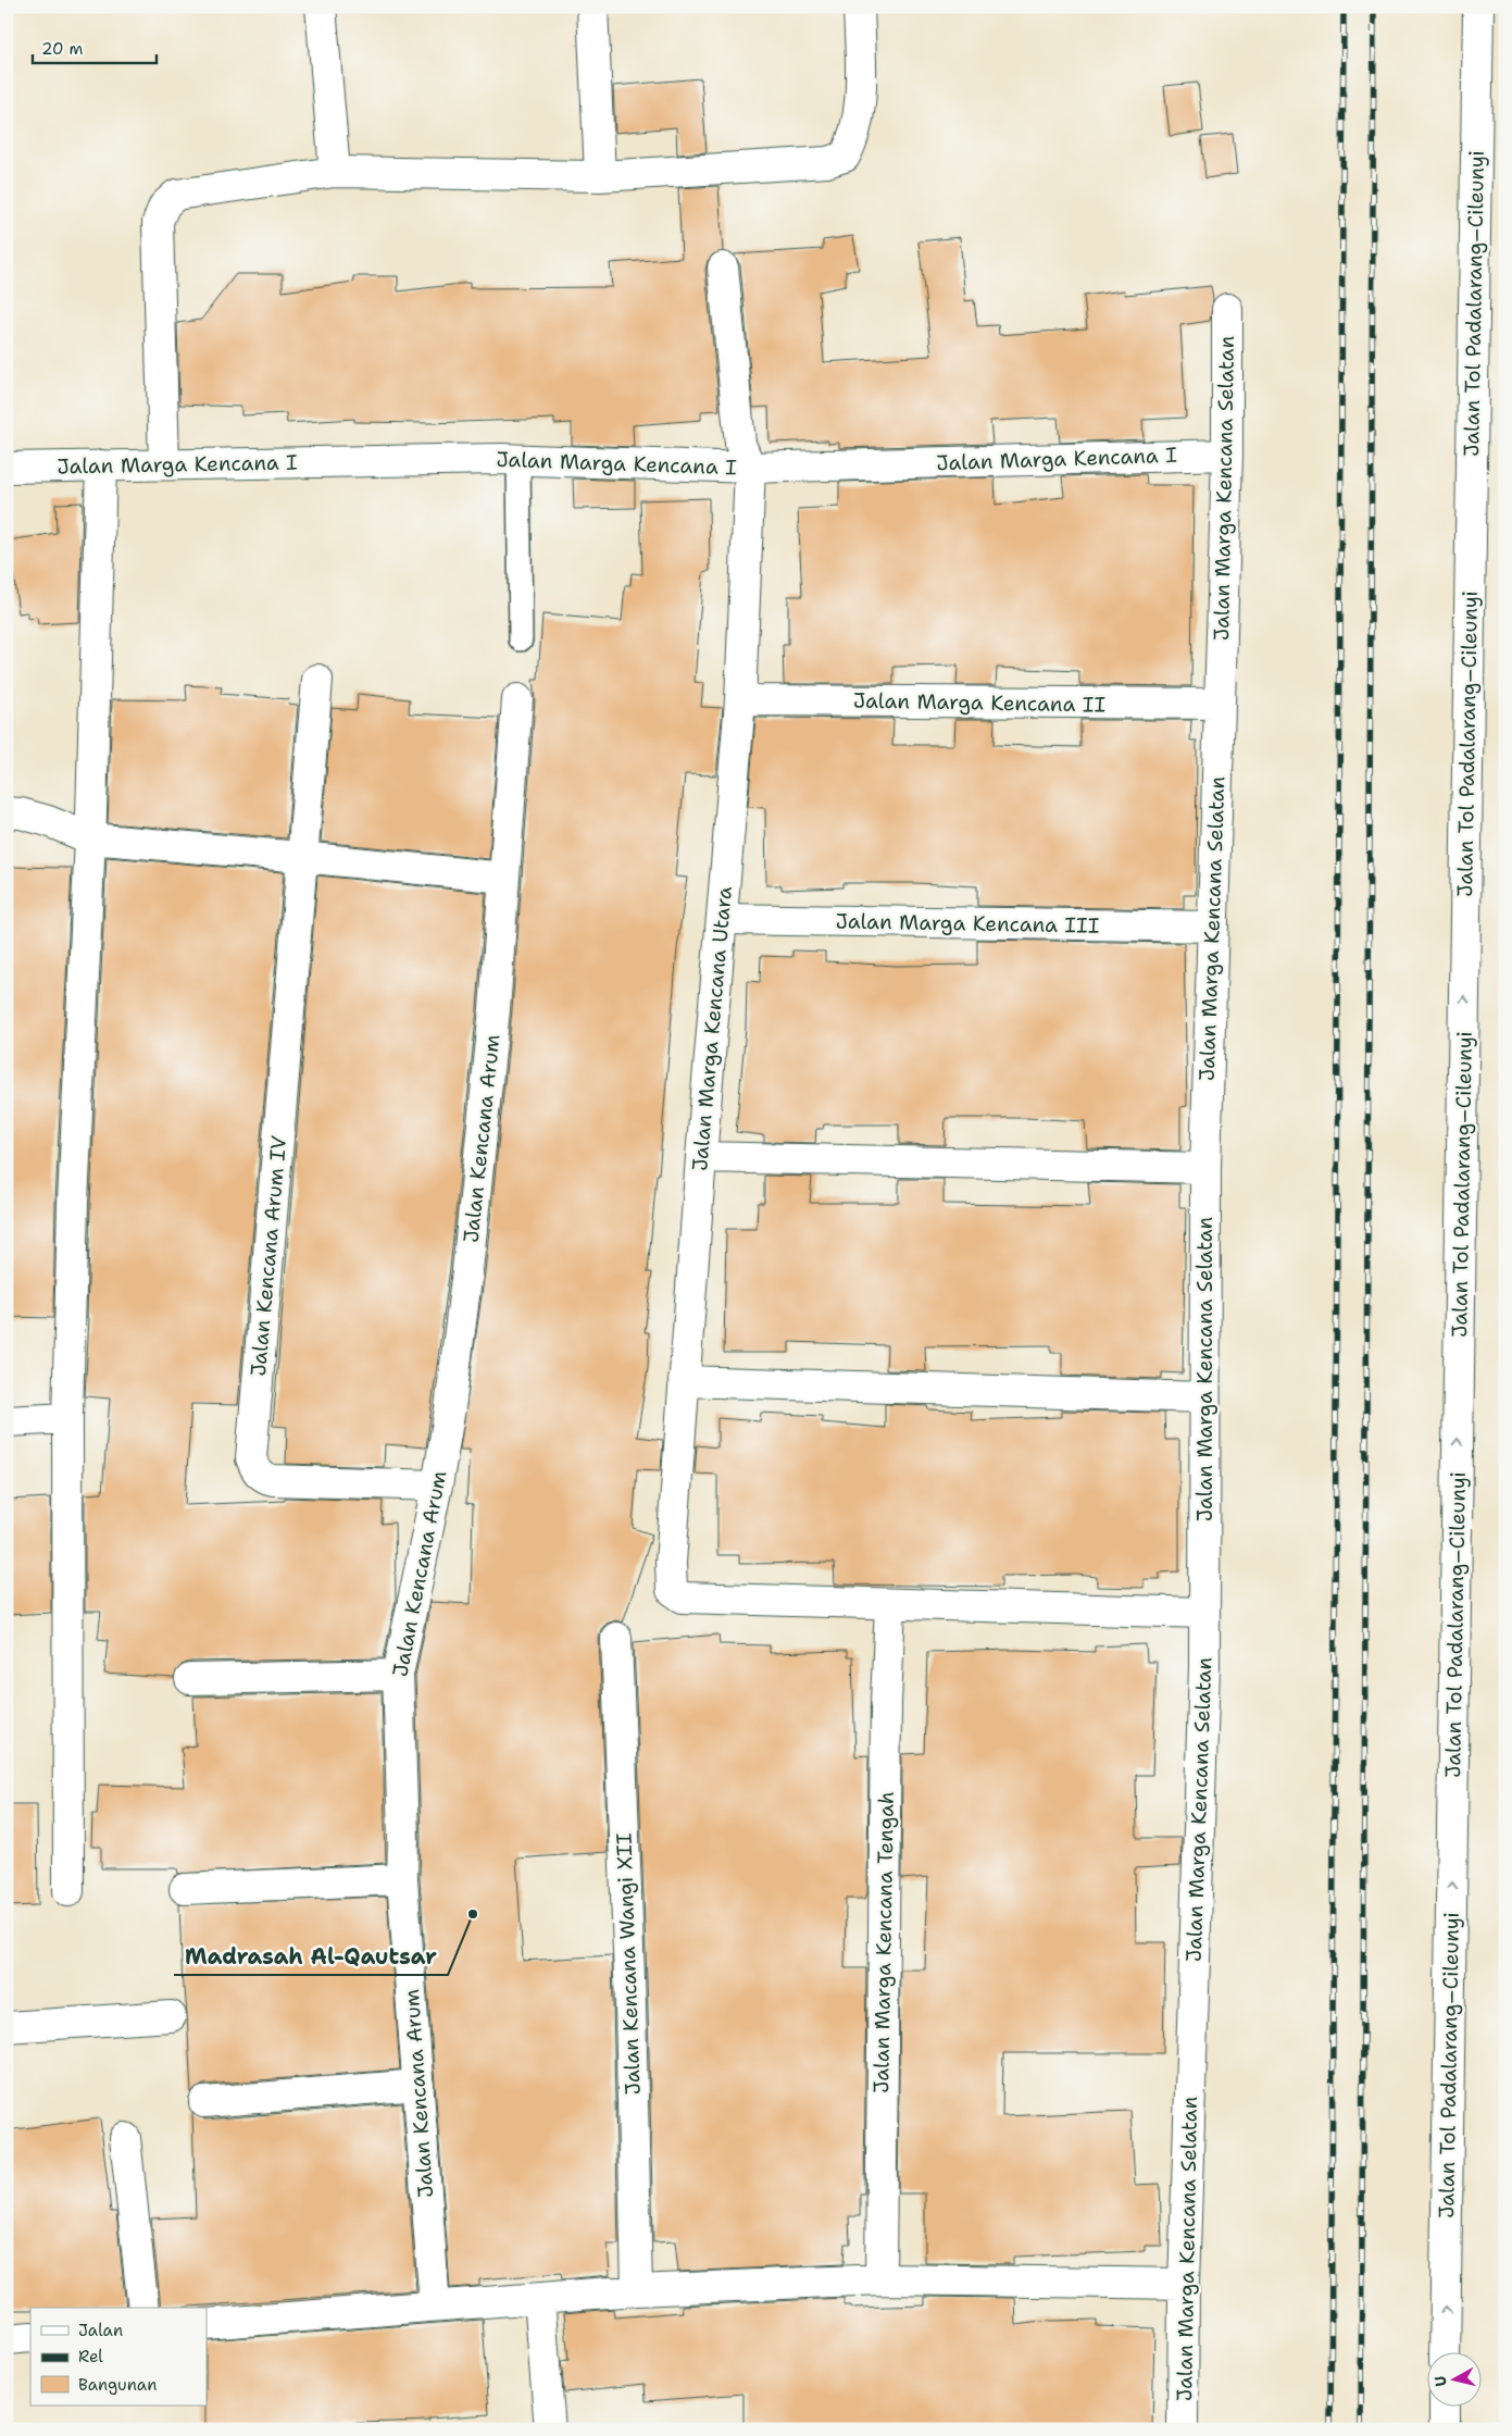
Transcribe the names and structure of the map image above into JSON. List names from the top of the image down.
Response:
{
  "streets": {
    "main road": [
      "Jalan Tol Padalarang–Cileunyi",
      "Jalan Marga Kencana I",
      "Jalan Marga Kencana Selatan",
      "Jalan Marga Kencana II",
      "Jalan Marga Kencana III",
      "Jalan Marga Kencana Utara",
      "Jalan Kencana Arum",
      "Jalan Kencana Arum IV",
      "Jalan Marga Kencana Tengah",
      "Jalan Kencana Wangi XII"
    ]
  },
  "crossings": [
    ["Jalan Marga Kencana I", "Jalan Marga Kencana Selatan"],
    ["Jalan Marga Kencana I", "Jalan Marga Kencana Utara"],
    ["Jalan Marga Kencana Selatan", "Jalan Marga Kencana II"],
    ["Jalan Marga Kencana Selatan", "Jalan Marga Kencana III"],
    ["Jalan Marga Kencana II", "Jalan Marga Kencana Utara"],
    ["Jalan Marga Kencana III", "Jalan Marga Kencana Utara"],
    ["Jalan Marga Kencana Utara", "Jalan Marga Kencana Tengah"],
    ["Jalan Kencana Arum", "Jalan Kencana Arum IV"]
  ],
  "one_way": ["Jalan Tol Padalarang–Cileunyi"],
  "places": ["Madrasah Al-Qautsar"],
  "legend": ["Jalan", "Rel", "Bangunan"],
  "scale_bar": "20 m",
  "north": "left"
}
